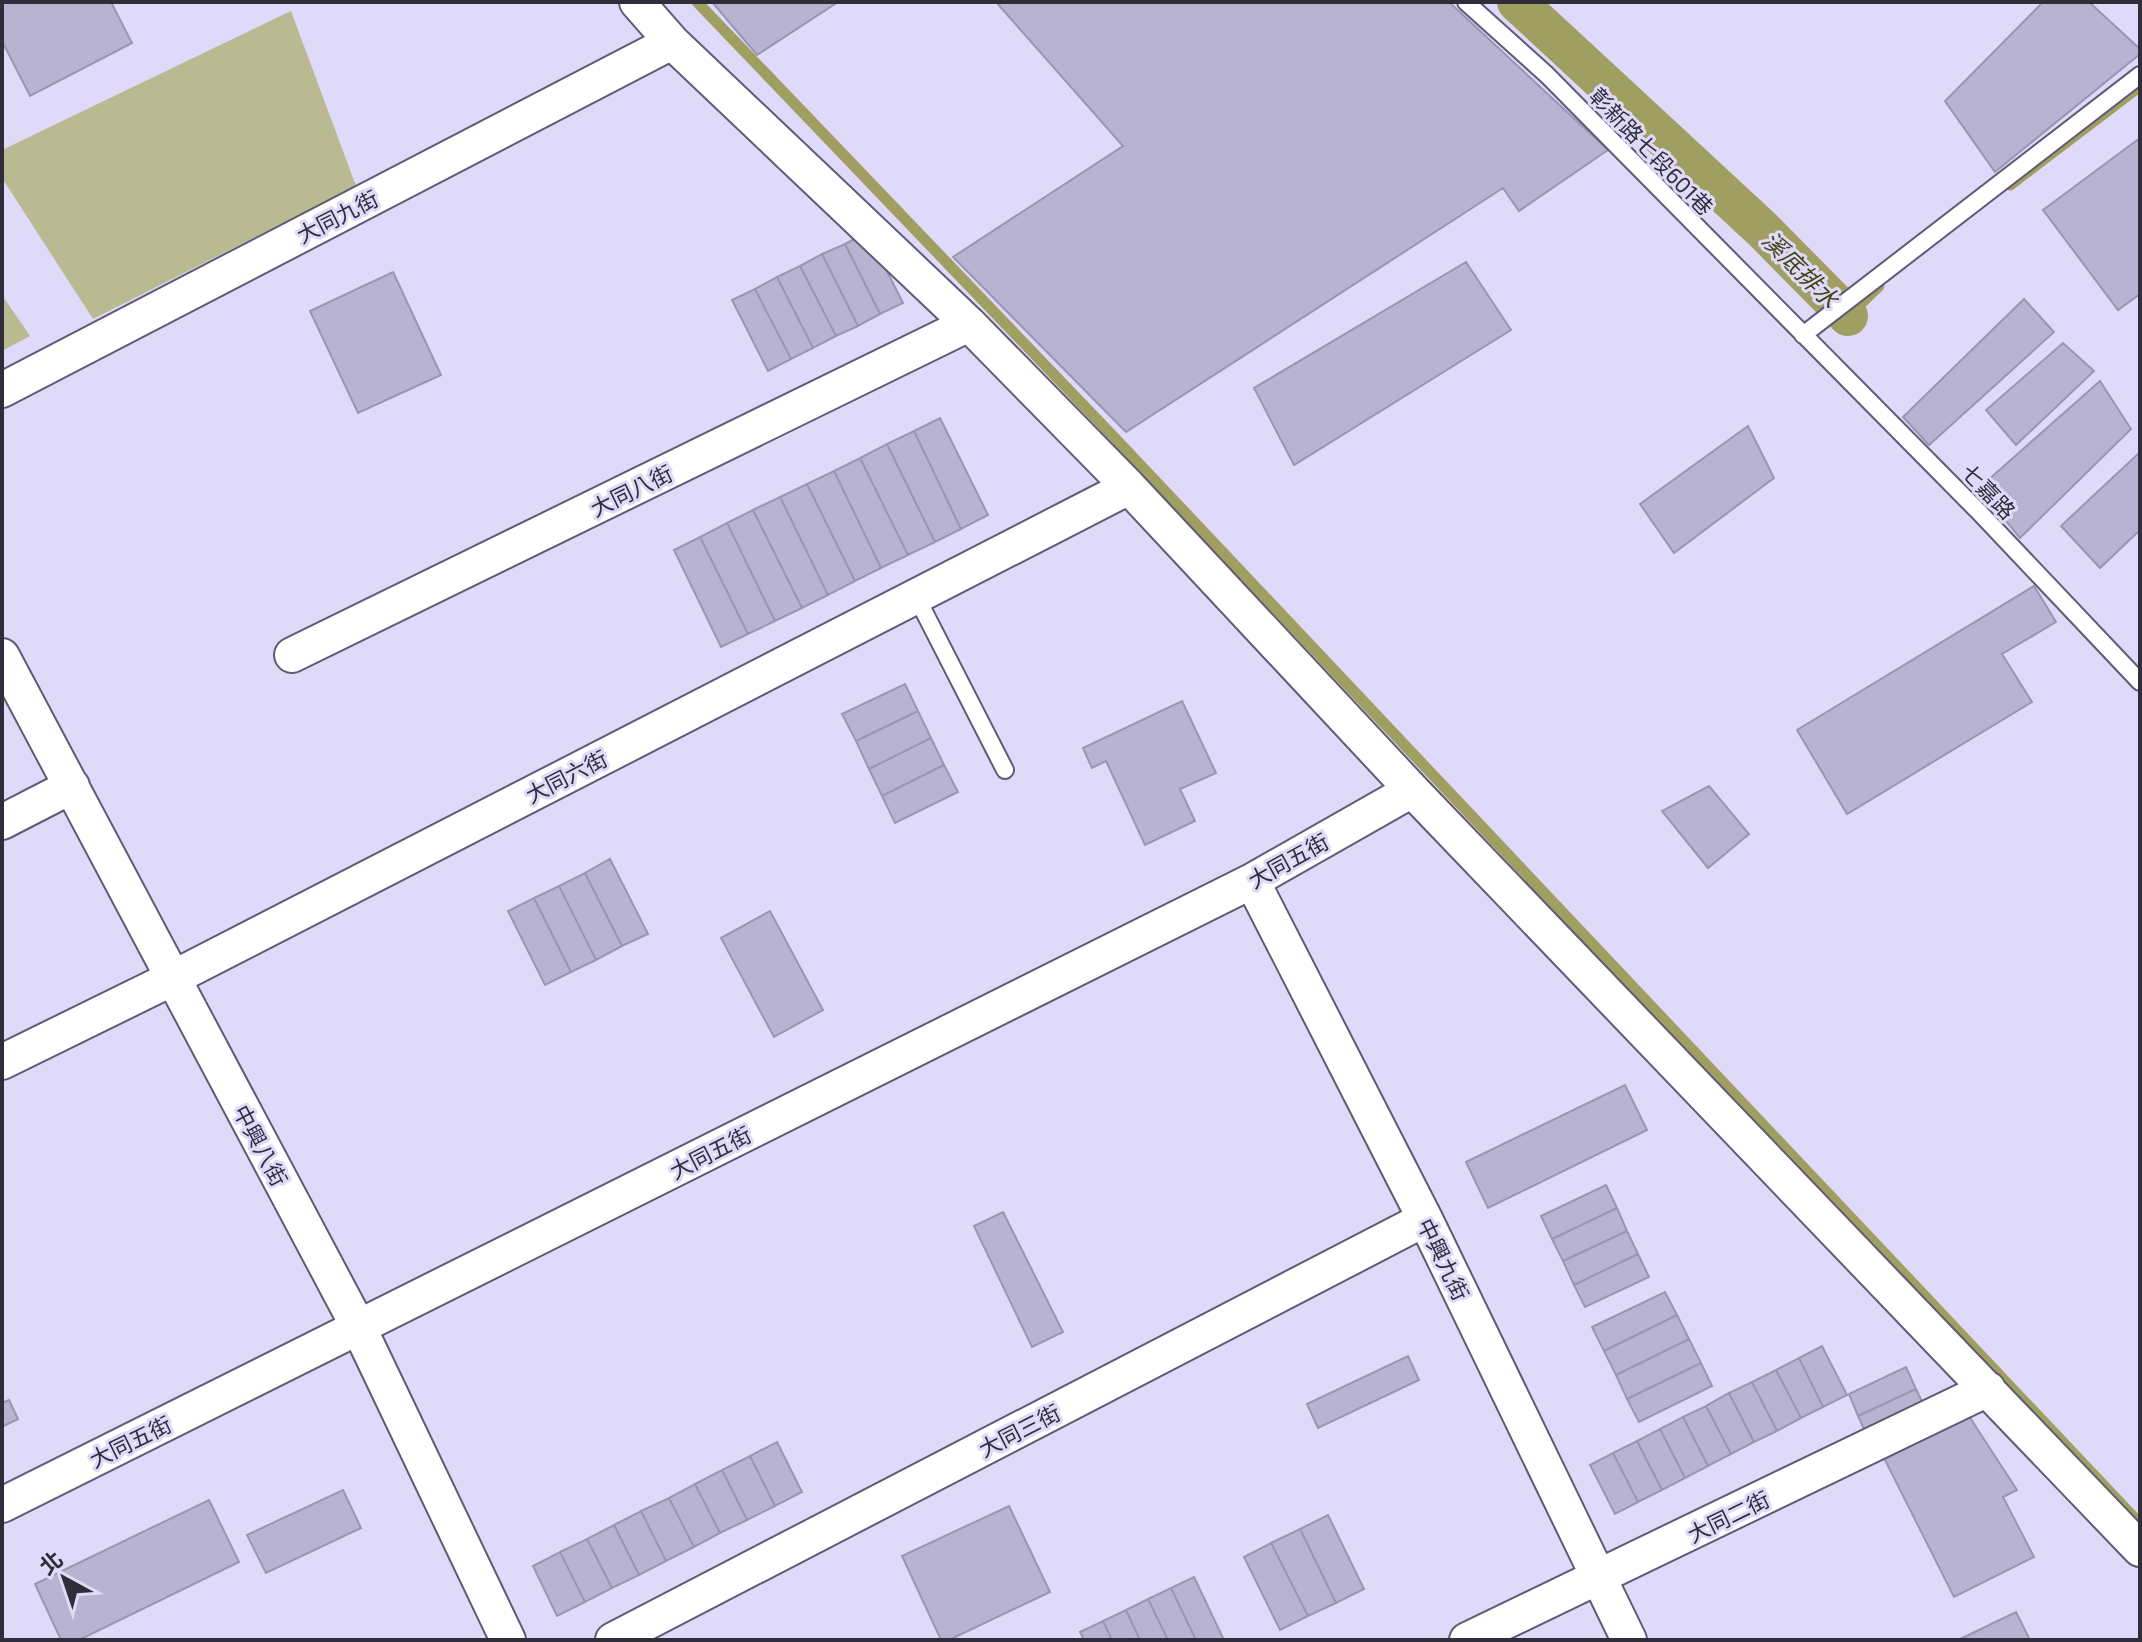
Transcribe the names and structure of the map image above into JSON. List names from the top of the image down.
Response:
{
  "streets": {
    "street": [
      "大同九街",
      "大同八街",
      "大同六街",
      "大同五街",
      "中興八街",
      "中興九街",
      "大同三街",
      "大同二街"
    ],
    "lane": ["彰新路七段601巷", "七嘉路"]
  },
  "crossings": [
    ["彰新路七段601巷", "七嘉路"],
    ["大同六街", "中興八街"],
    ["大同五街", "中興八街"],
    ["大同五街", "中興九街"],
    ["中興九街", "大同三街"],
    ["中興九街", "大同二街"]
  ],
  "water": ["溪底排水"],
  "north": "top left"
}
